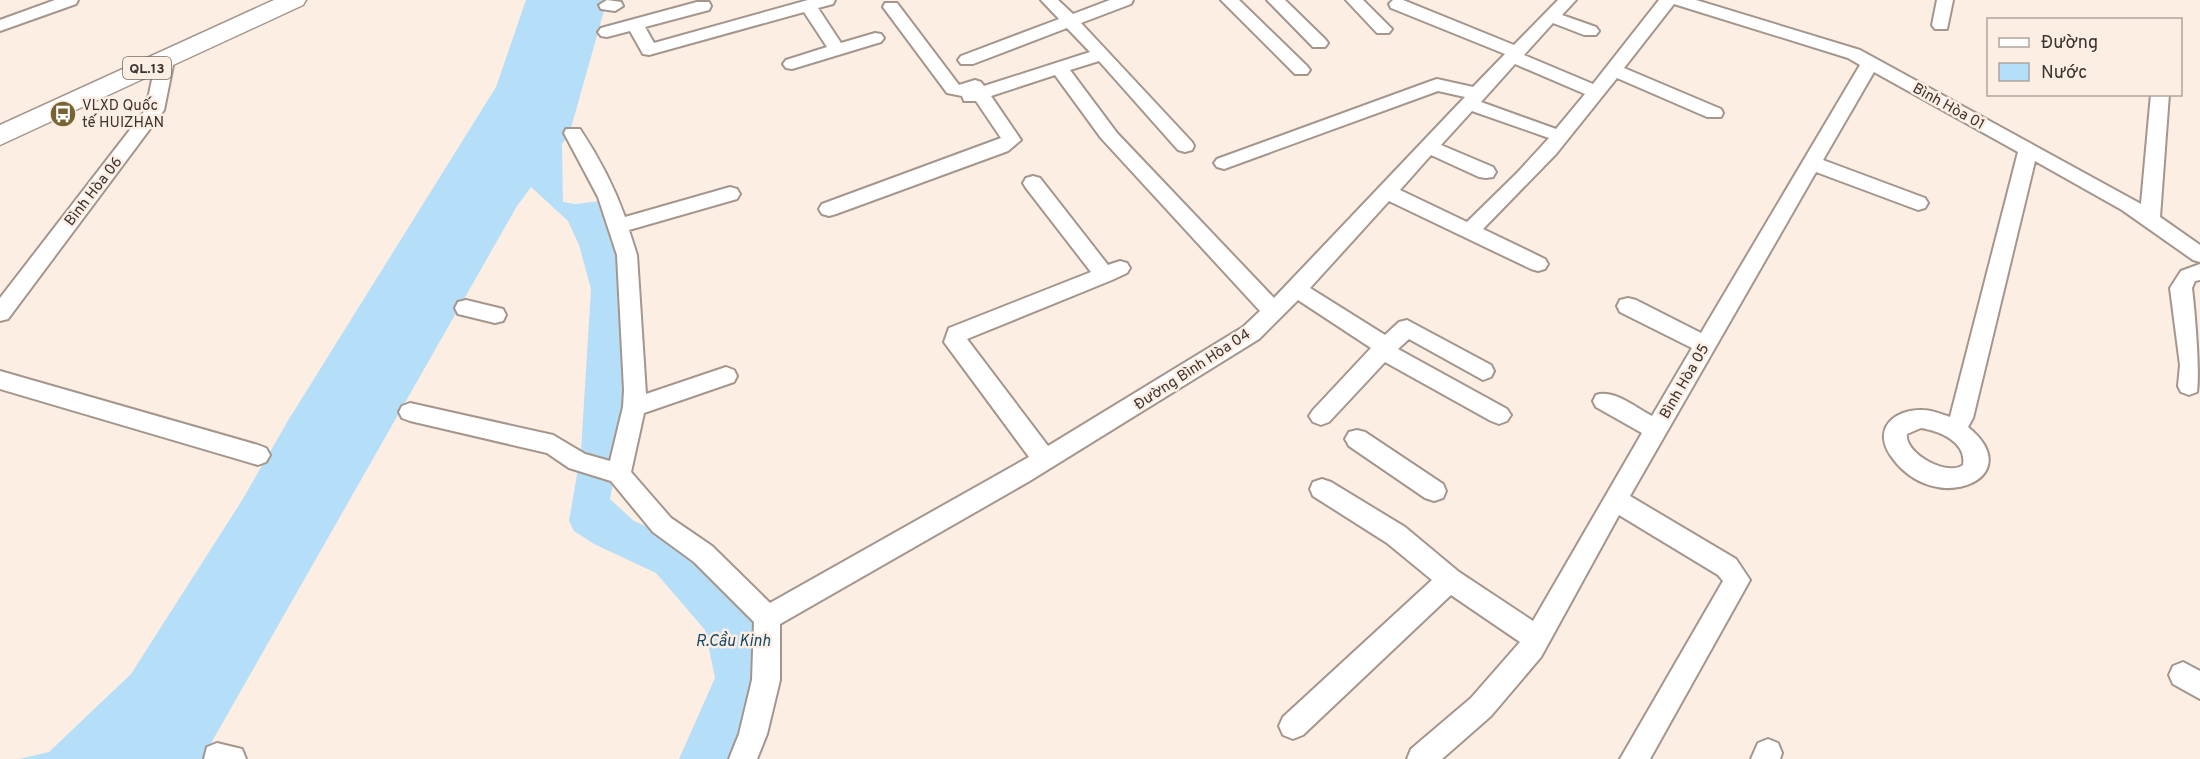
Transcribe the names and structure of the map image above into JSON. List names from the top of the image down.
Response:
{
  "streets": {
    "highway": ["QL.13"],
    "street": [
      "Bình Hòa 01",
      "Bình Hòa 06",
      "Đường Bình Hòa 04",
      "Bình Hòa 05"
    ]
  },
  "crossings": [
    ["QL.13", "Bình Hòa 06"],
    ["Bình Hòa 01", "Bình Hòa 05"]
  ],
  "water": ["R.Cầu Kinh"],
  "places": {
    "bus stop": ["VLXD Quốc tế HUIZHAN"]
  },
  "legend": ["Đường", "Nước"]
}
